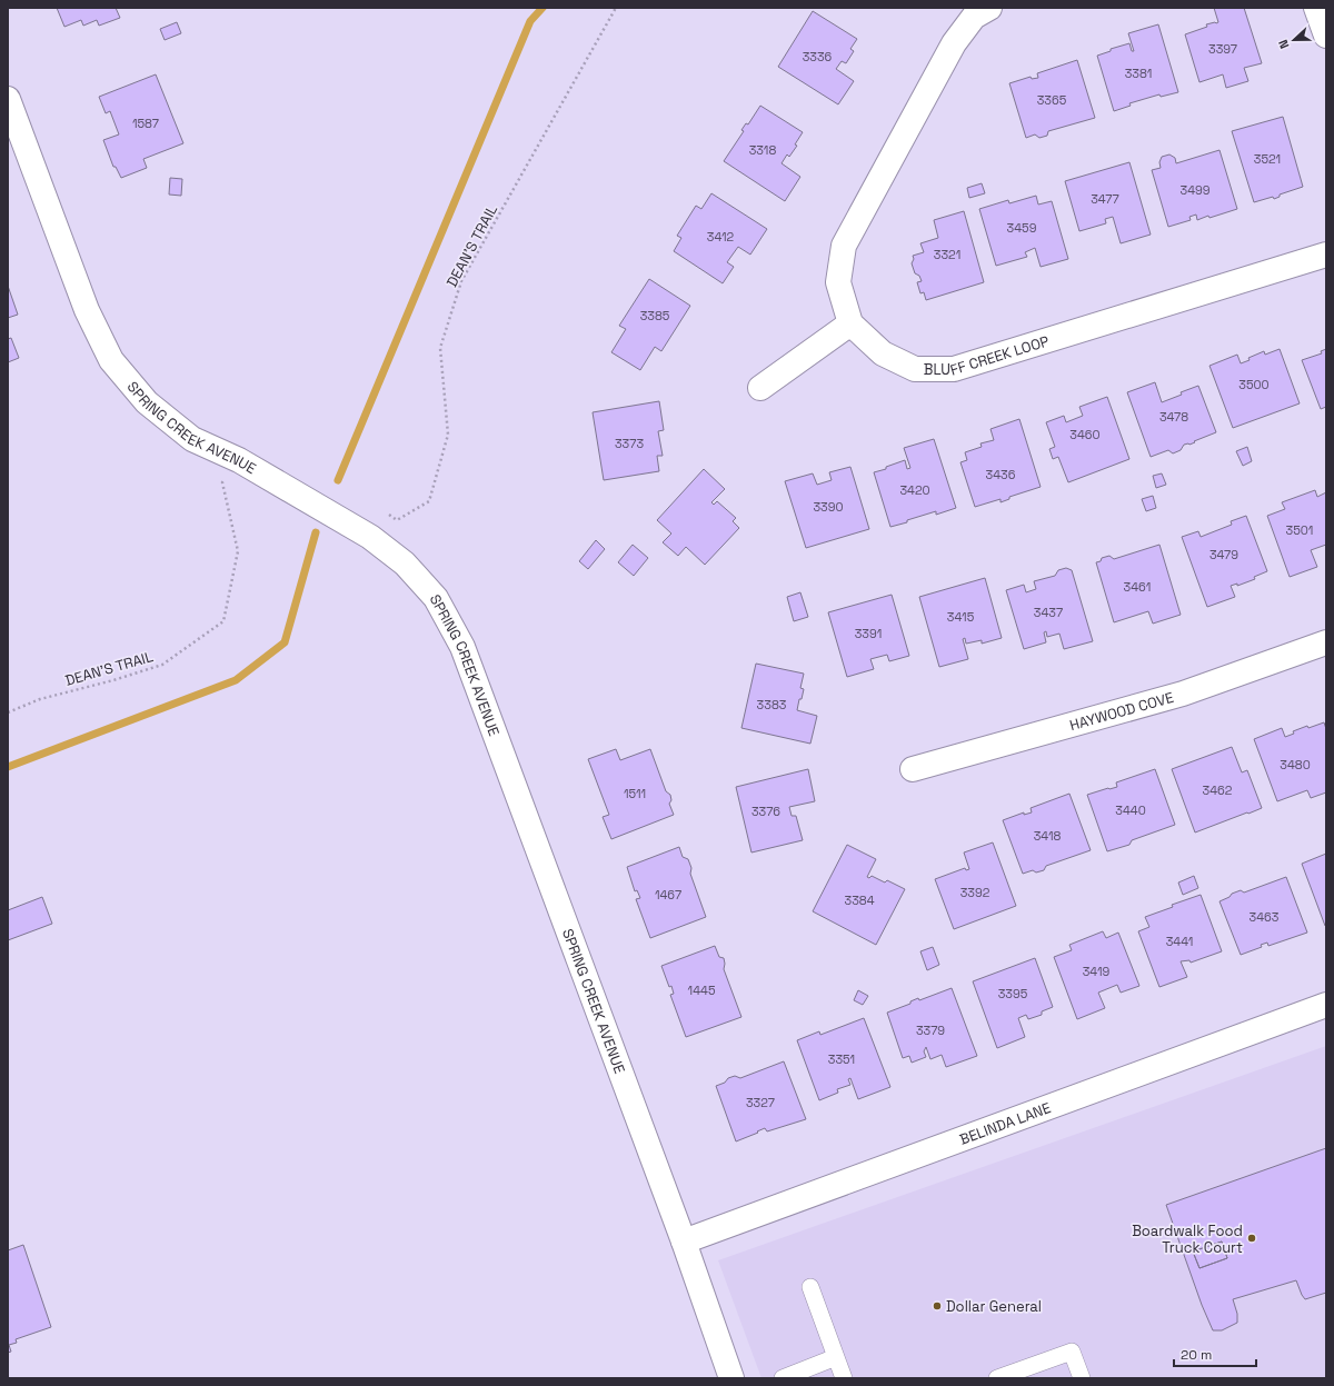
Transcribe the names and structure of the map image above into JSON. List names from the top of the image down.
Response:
{
  "streets": {
    "street": [
      "BLUFF CREEK LOOP",
      "SPRING CREEK AVENUE",
      "HAYWOOD COVE",
      "BELINDA LANE"
    ],
    "path": ["DEAN'S TRAIL"]
  },
  "crossings": [
    ["SPRING CREEK AVENUE", "BELINDA LANE"]
  ],
  "places": ["Boardwalk Food Truck Court", "Dollar General"],
  "house_numbers": [
    "3397",
    "3336",
    "3381",
    "3365",
    "1587",
    "3318",
    "3521",
    "3499",
    "3477",
    "3459",
    "3412",
    "3321",
    "3385",
    "3500",
    "3478",
    "3460",
    "3373",
    "3436",
    "3420",
    "3390",
    "3501",
    "3479",
    "3461",
    "3437",
    "3415",
    "3391",
    "3383",
    "3480",
    "3462",
    "1511",
    "3440",
    "3376",
    "3418",
    "3392",
    "1467",
    "3384",
    "3463",
    "3441",
    "3419",
    "1445",
    "3395",
    "3379",
    "3351",
    "3327"
  ],
  "scale_bar": "20 m",
  "north": "left"
}
